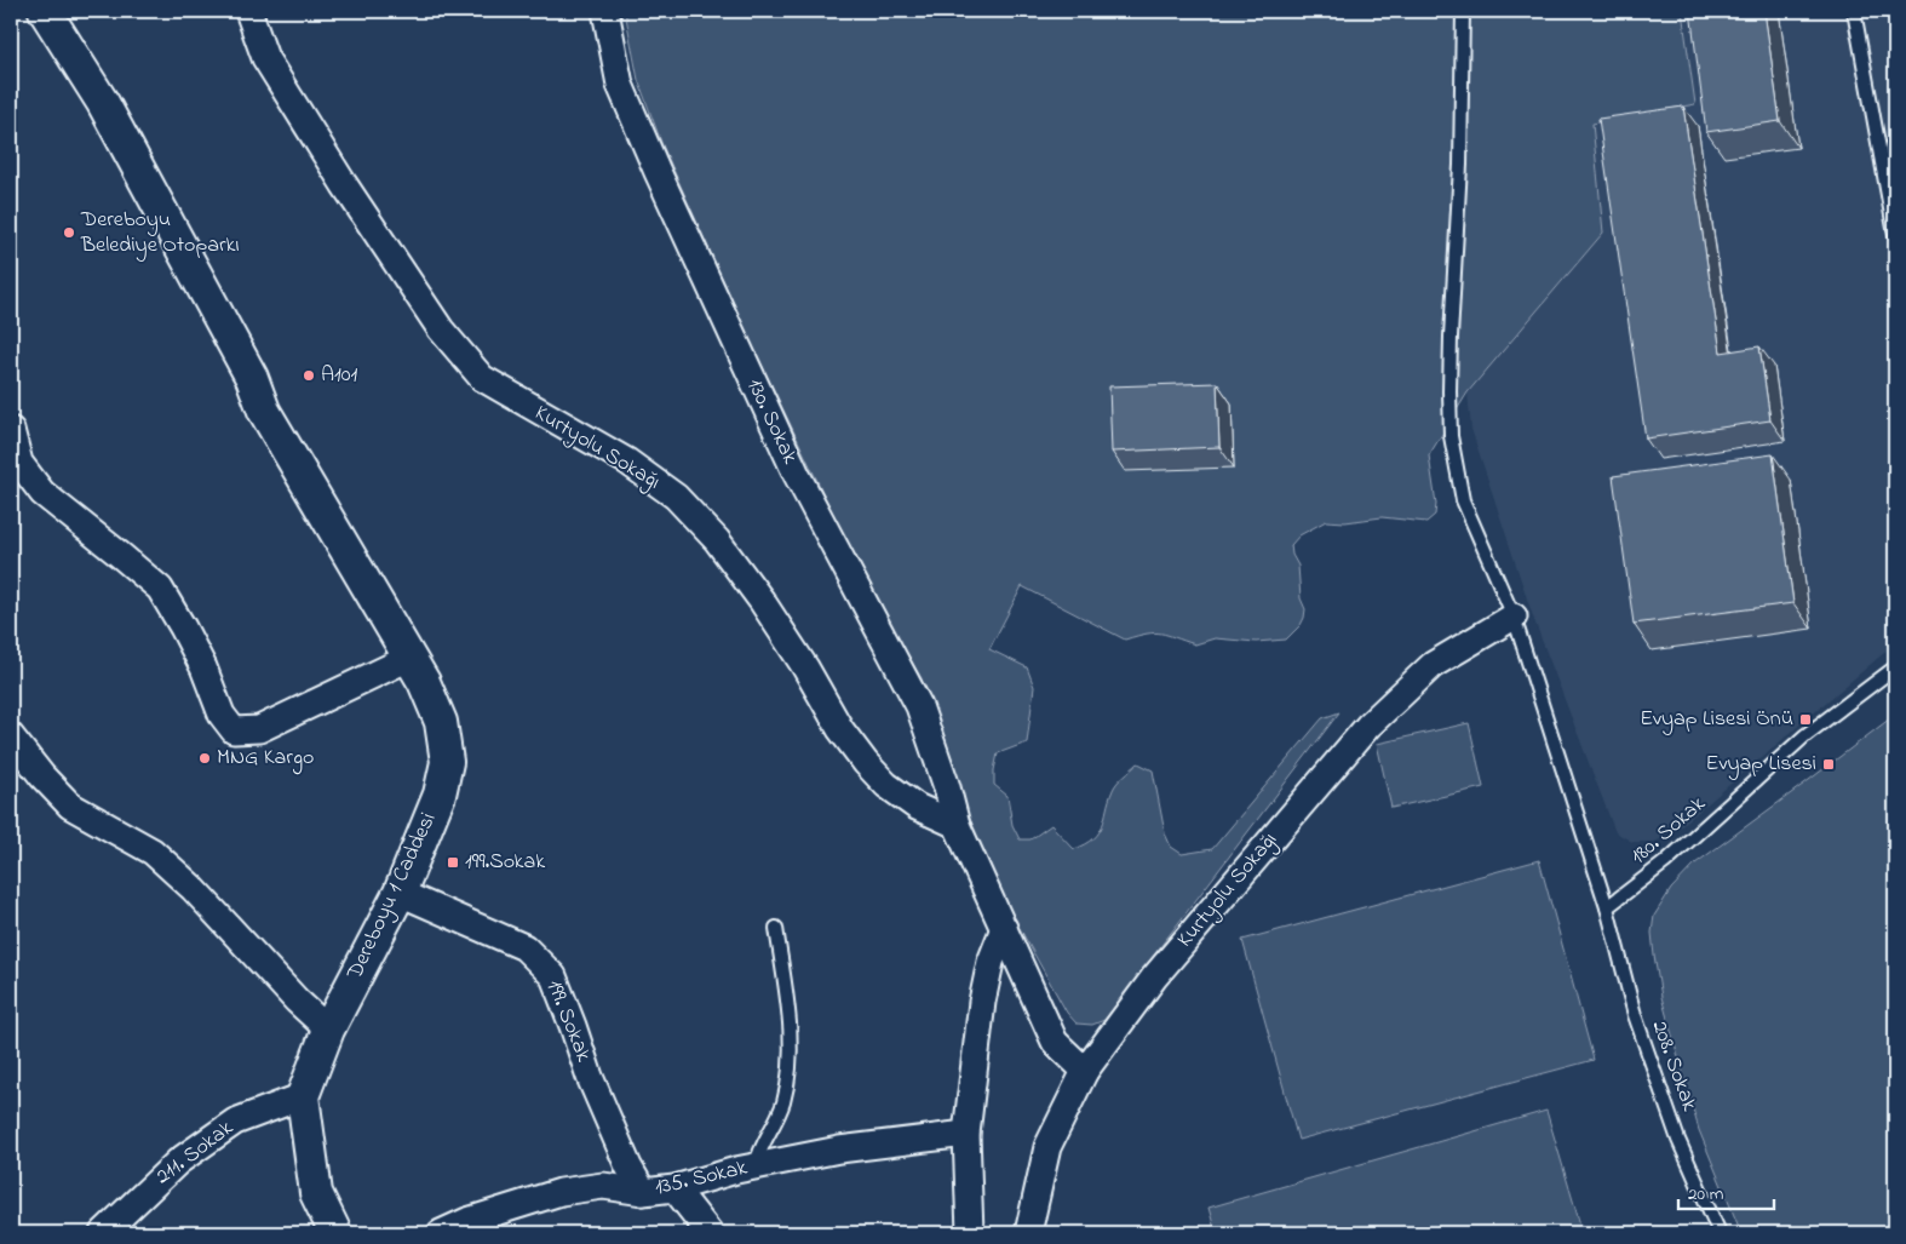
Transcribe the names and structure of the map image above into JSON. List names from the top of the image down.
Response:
{
  "streets": {
    "street": [
      "130. Sokak",
      "Kurtyolu Sokağı",
      "Dereboyu 1 Caddesi",
      "199. Sokak",
      "211. Sokak",
      "135. Sokak"
    ],
    "lane": ["180. Sokak", "208. Sokak"]
  },
  "crossings": [
    ["130. Sokak", "Kurtyolu Sokağı"],
    ["Kurtyolu Sokağı", "208. Sokak"],
    ["180. Sokak", "208. Sokak"],
    ["Dereboyu 1 Caddesi", "199. Sokak"],
    ["Dereboyu 1 Caddesi", "211. Sokak"],
    ["199. Sokak", "135. Sokak"]
  ],
  "places": {
    "other": ["Dereboyu Belediye Otoparkı", "A101", "MNG Kargo"],
    "transit": ["Evyap Lisesi Önü", "Evyap Lisesi", "199.Sokak"]
  },
  "scale_bar": "20 m"
}
